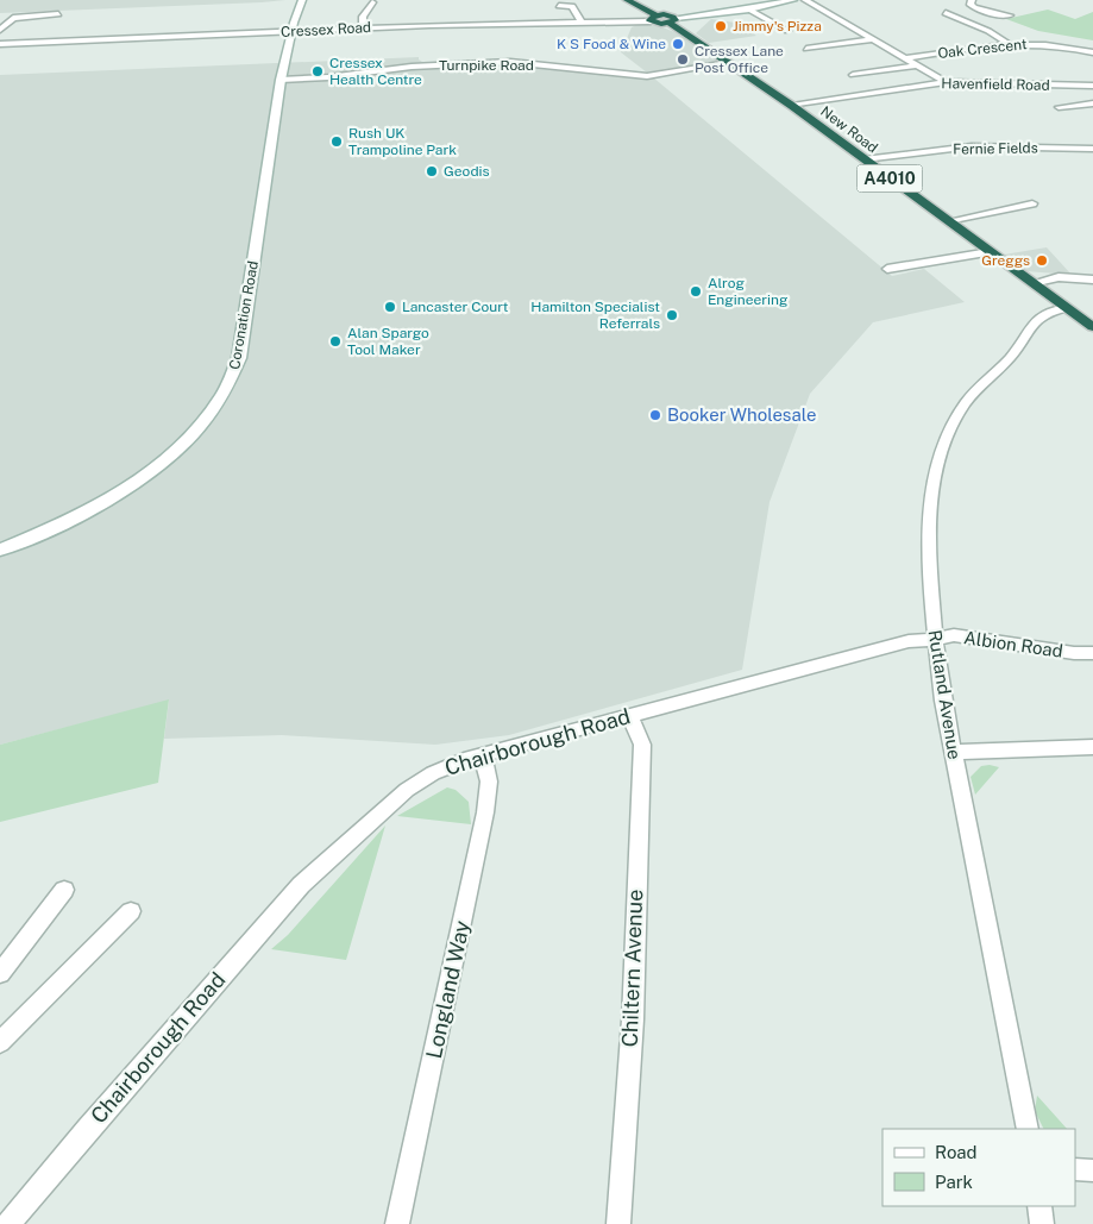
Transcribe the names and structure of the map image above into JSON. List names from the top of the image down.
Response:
{
  "streets": {
    "highway": ["New Road", "A4010"],
    "street": [
      "Cressex Road",
      "Oak Crescent",
      "Turnpike Road",
      "Havenfield Road",
      "Fernie Fields",
      "Coronation Road",
      "Albion Road",
      "Rutland Avenue",
      "Chairborough Road",
      "Chiltern Avenue",
      "Longland Way"
    ]
  },
  "crossings": [
    ["Cressex Road", "Coronation Road"],
    ["Turnpike Road", "New Road"],
    ["Turnpike Road", "Coronation Road"],
    ["Havenfield Road", "New Road"],
    ["New Road", "Fernie Fields"],
    ["New Road", "Rutland Avenue"],
    ["Albion Road", "Rutland Avenue"],
    ["Albion Road", "Chairborough Road"],
    ["Rutland Avenue", "Chairborough Road"],
    ["Chairborough Road", "Chiltern Avenue"],
    ["Chairborough Road", "Longland Way"]
  ],
  "places": [
    "Jimmy's Pizza",
    "K S Food & Wine",
    "Cressex Lane Post Office",
    "Cressex Health Centre",
    "Rush UK Trampoline Park",
    "Geodis",
    "Greggs",
    "Alrog Engineering",
    "Lancaster Court",
    "Hamilton Specialist Referrals",
    "Alan Spargo Tool Maker",
    "Booker Wholesale"
  ],
  "legend": ["Road", "Park"]
}
